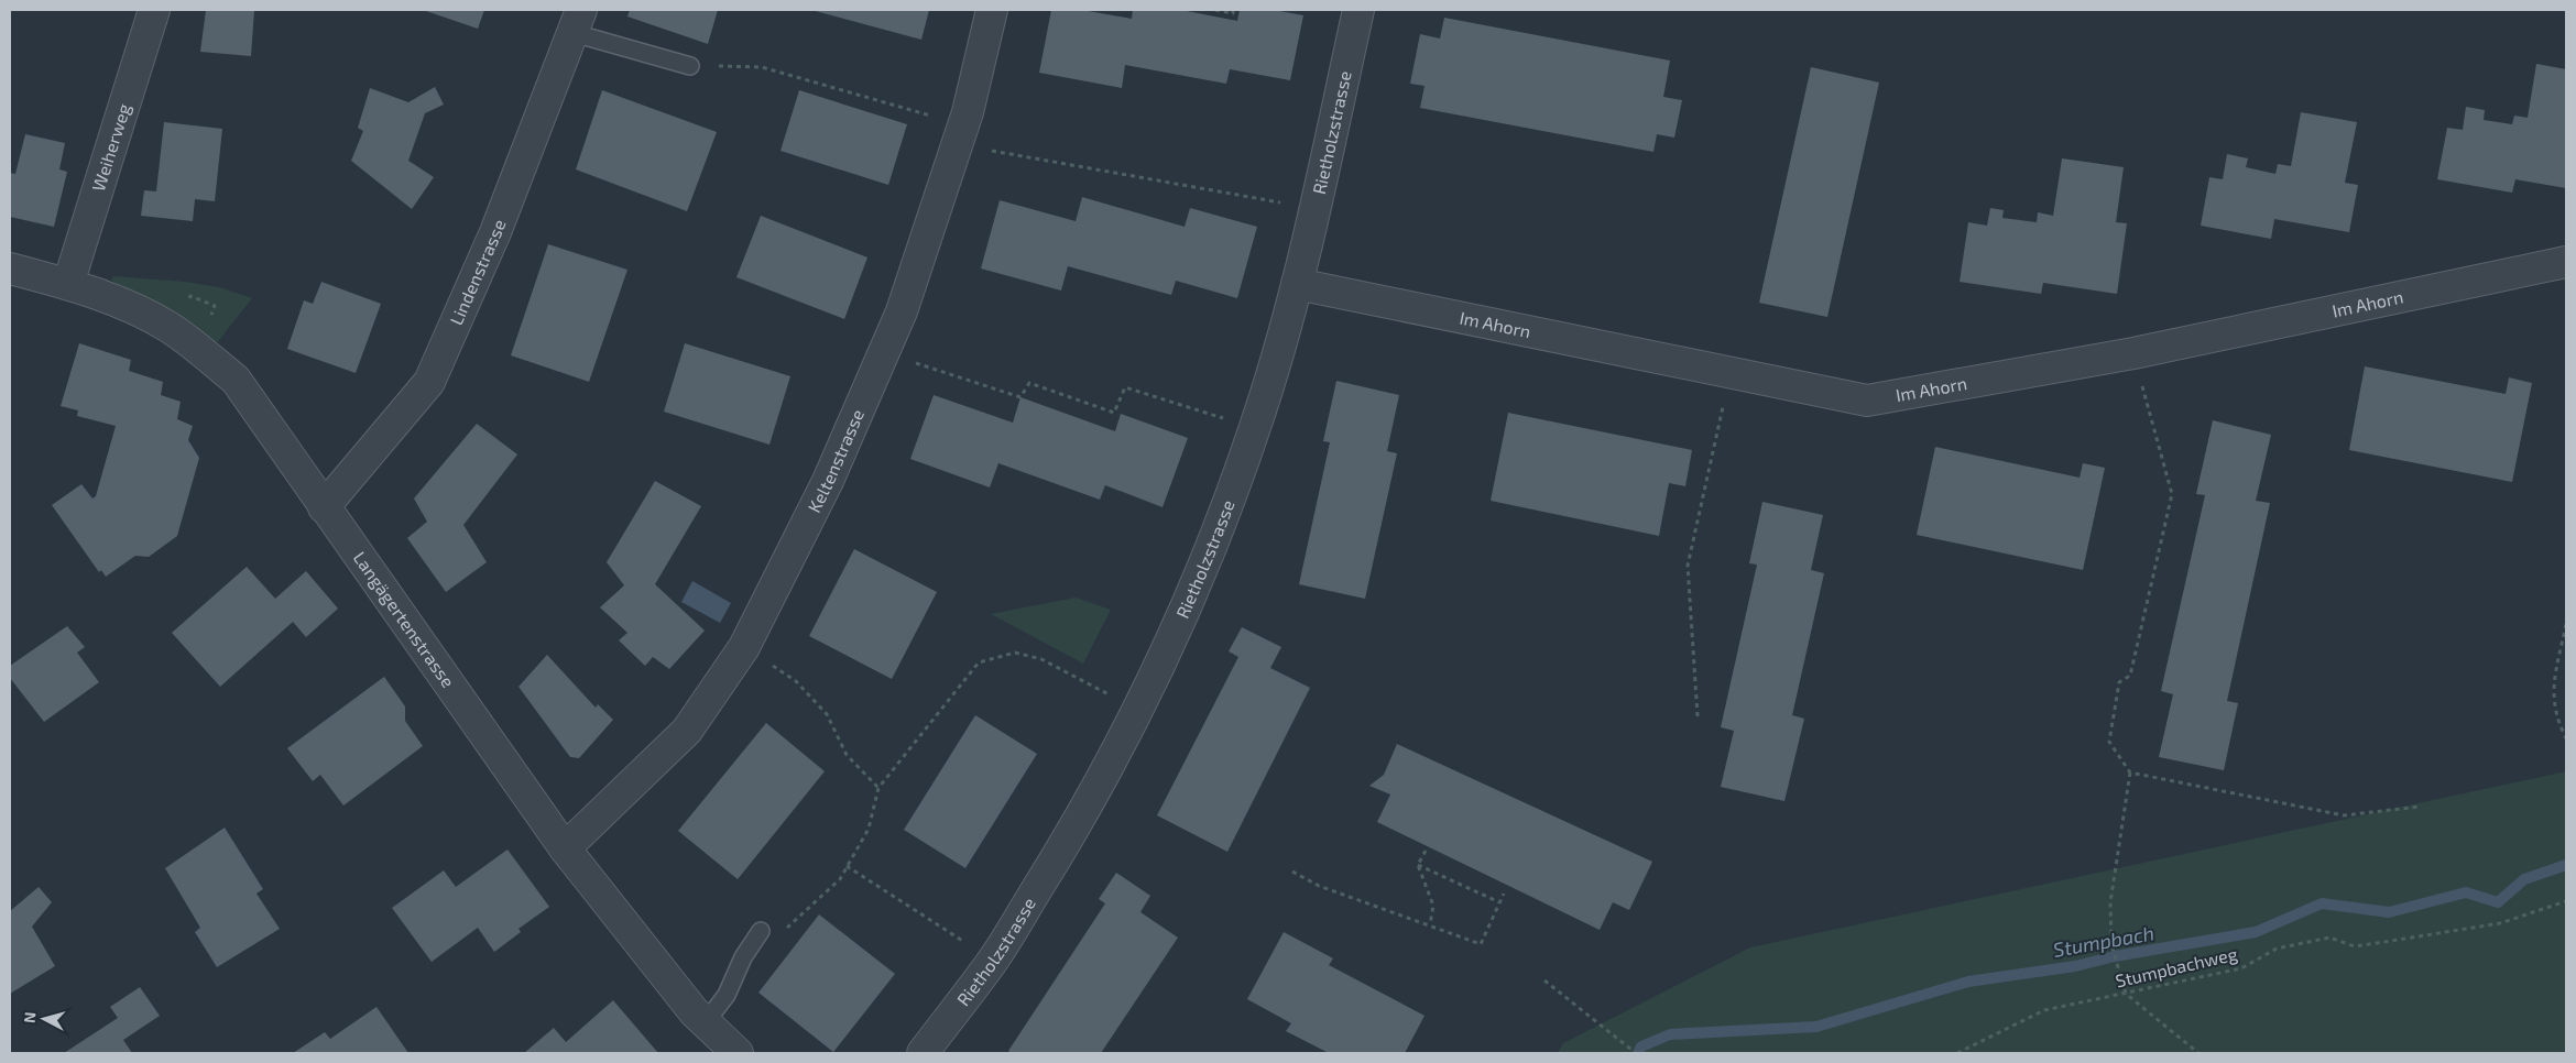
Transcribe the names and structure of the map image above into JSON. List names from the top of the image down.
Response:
{
  "streets": {
    "street": [
      "Rietholzstrasse",
      "Weiherweg",
      "Lindenstrasse",
      "Im Ahorn",
      "Keltenstrasse",
      "Langägertenstrasse"
    ],
    "path": ["Stumpbachweg"]
  },
  "crossings": [
    ["Rietholzstrasse", "Im Ahorn"],
    ["Weiherweg", "Langägertenstrasse"],
    ["Lindenstrasse", "Langägertenstrasse"],
    ["Keltenstrasse", "Langägertenstrasse"]
  ],
  "water": ["Stumpbach"],
  "north": "left"
}
